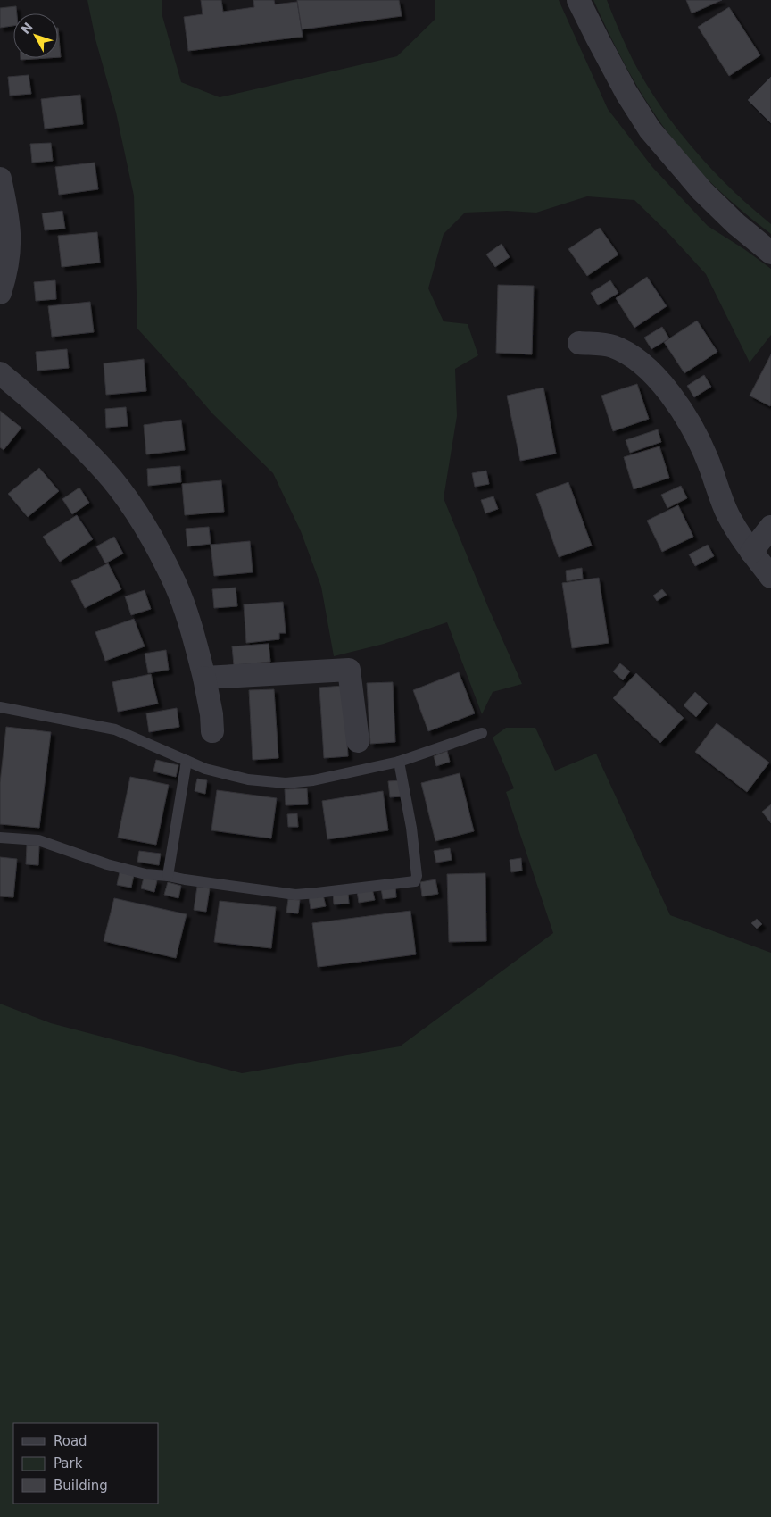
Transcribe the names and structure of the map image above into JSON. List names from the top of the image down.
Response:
{
  "legend": ["Road", "Park", "Building"],
  "north": "top left"
}
